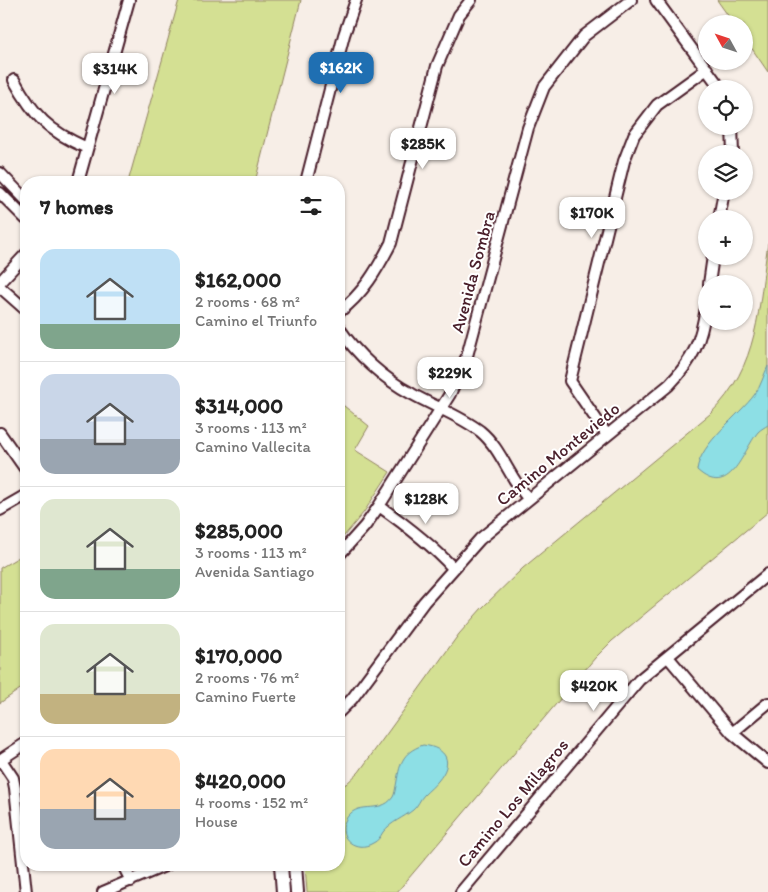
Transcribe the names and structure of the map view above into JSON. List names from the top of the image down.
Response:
{
  "streets": {
    "street": ["Avenida Sombra", "Camino Monteviedo", "Camino Los Milagros"]
  },
  "north": "top left",
  "page": {
    "map_buttons": ["+", "−"],
    "price": [
      "$162K",
      "$314K",
      "$285K",
      "$170K",
      "$229K",
      "$128K",
      "$420K"
    ],
    "heading": "7 homes",
    "list": [
      {
        "name": "$162,000",
        "note": "2 rooms · 68 m² · Camino el Triunfo"
      },
      {
        "name": "$314,000",
        "note": "3 rooms · 113 m² · Camino Vallecita"
      },
      {
        "name": "$285,000",
        "note": "3 rooms · 113 m² · Avenida Santiago"
      },
      {
        "name": "$170,000",
        "note": "2 rooms · 76 m² · Camino Fuerte"
      },
      {
        "name": "$420,000",
        "note": "4 rooms · 152 m² · House"
      }
    ]
  }
}
